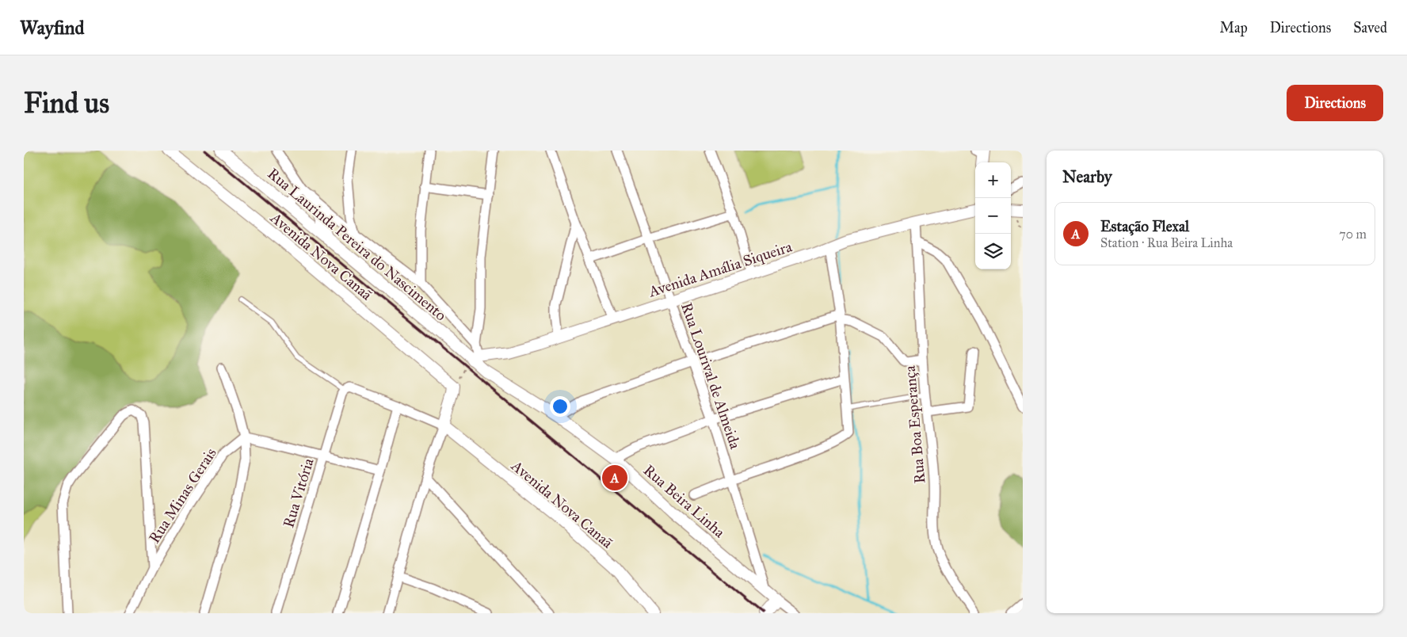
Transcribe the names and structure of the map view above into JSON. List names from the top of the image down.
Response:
{
  "streets": {
    "street": [
      "Rua Laurinda Pereira do Nascimento",
      "Avenida Nova Canaã",
      "Avenida Amália Siqueira",
      "Rua Lourival de Almeida",
      "Rua Boa Esperança",
      "Rua Vitória",
      "Rua Minas Gerais",
      "Rua Beira Linha"
    ]
  },
  "crossings": [
    ["Rua Laurinda Pereira do Nascimento", "Avenida Amália Siqueira"],
    ["Rua Laurinda Pereira do Nascimento", "Rua Beira Linha"],
    ["Avenida Amália Siqueira", "Rua Lourival de Almeida"],
    ["Avenida Amália Siqueira", "Rua Boa Esperança"],
    ["Avenida Amália Siqueira", "Rua Beira Linha"],
    ["Rua Lourival de Almeida", "Rua Beira Linha"]
  ],
  "page": {
    "header": "Wayfind",
    "nav": ["Map", "Directions", "Saved"],
    "buttons": "Directions",
    "title": "Find us",
    "heading": "Nearby",
    "map_buttons": ["+", "−"],
    "list": [
      {
        "mark": "A",
        "name": "Estação Flexal",
        "note": "Station · Rua Beira Linha",
        "value": "70 m"
      }
    ],
    "pins": "A"
  }
}
